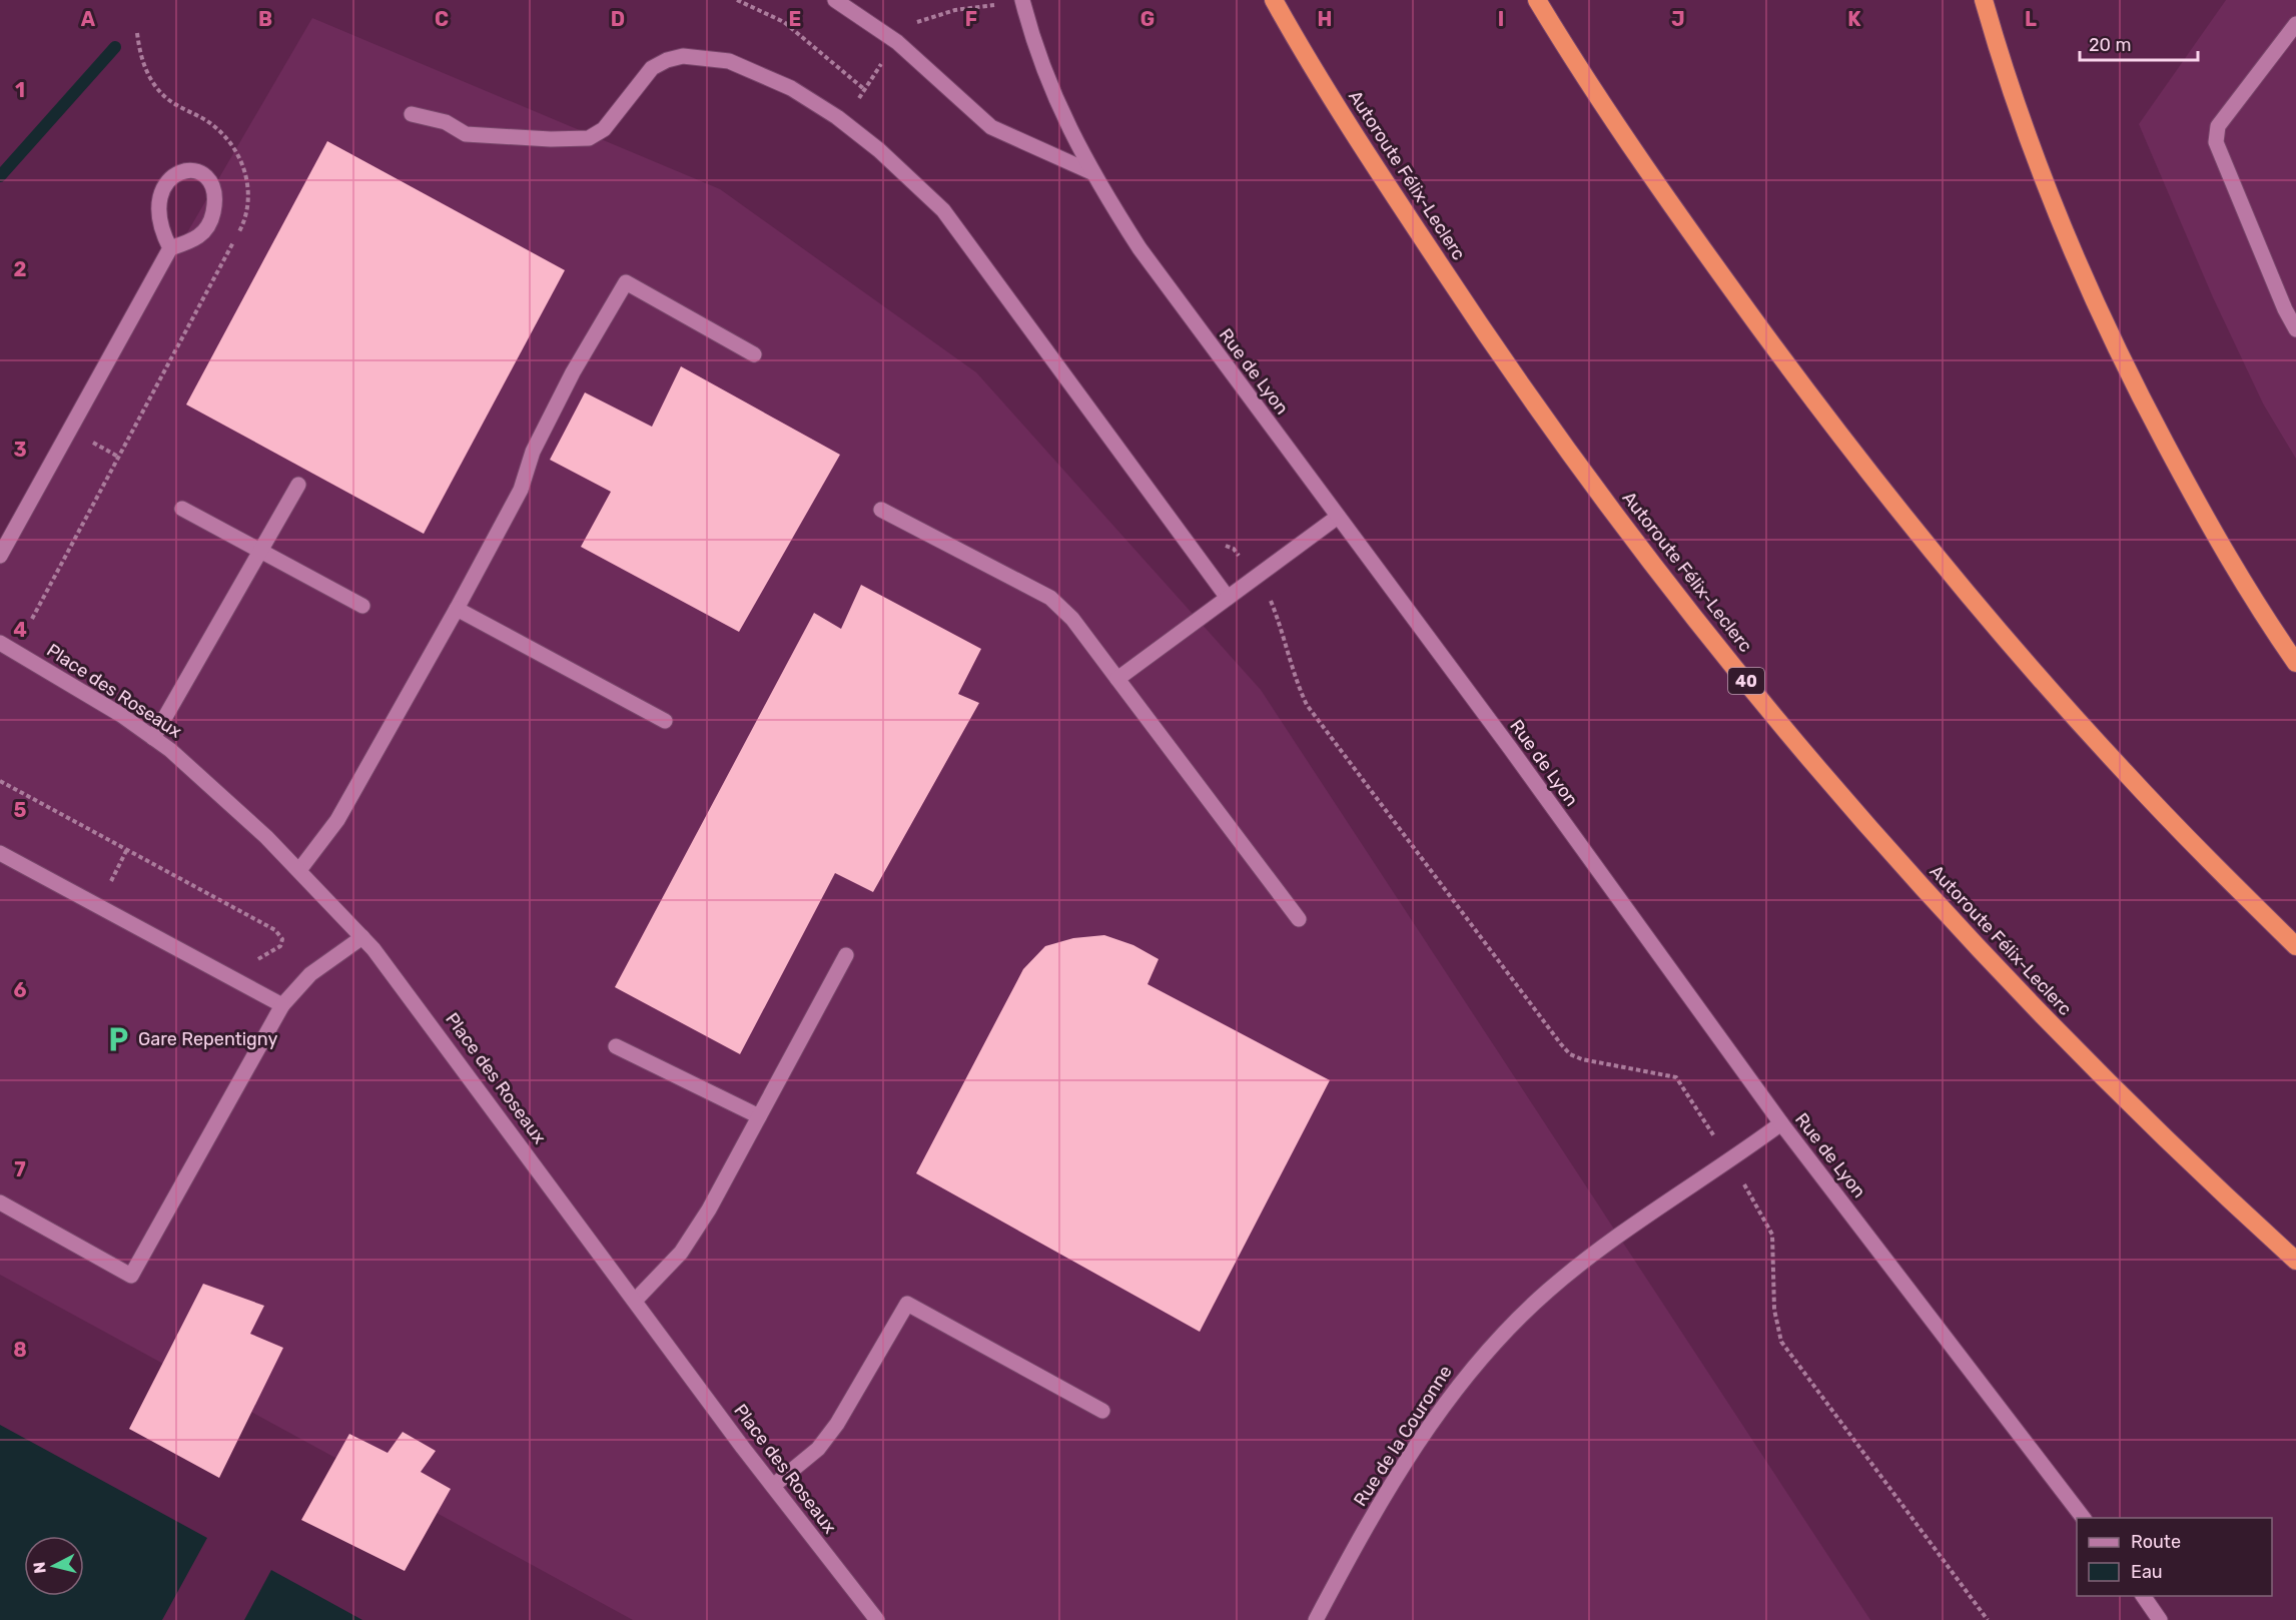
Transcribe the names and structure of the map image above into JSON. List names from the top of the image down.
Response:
{
  "streets": {
    "highway": ["Autoroute Félix-Leclerc", "40"],
    "street": ["Rue de Lyon", "Place des Roseaux", "Rue de la Couronne"]
  },
  "crossings": [
    ["Rue de Lyon", "Rue de la Couronne"]
  ],
  "places": {
    "parking": ["Gare Repentigny"]
  },
  "legend": ["Route", "Eau"],
  "scale_bar": "20 m",
  "north": "left",
  "grid": {
    "columns": [
      "A",
      "B",
      "C",
      "D",
      "E",
      "F",
      "G",
      "H",
      "I",
      "J",
      "K",
      "L"
    ],
    "rows": [
      "1",
      "2",
      "3",
      "4",
      "5",
      "6",
      "7",
      "8"
    ]
  }
}
